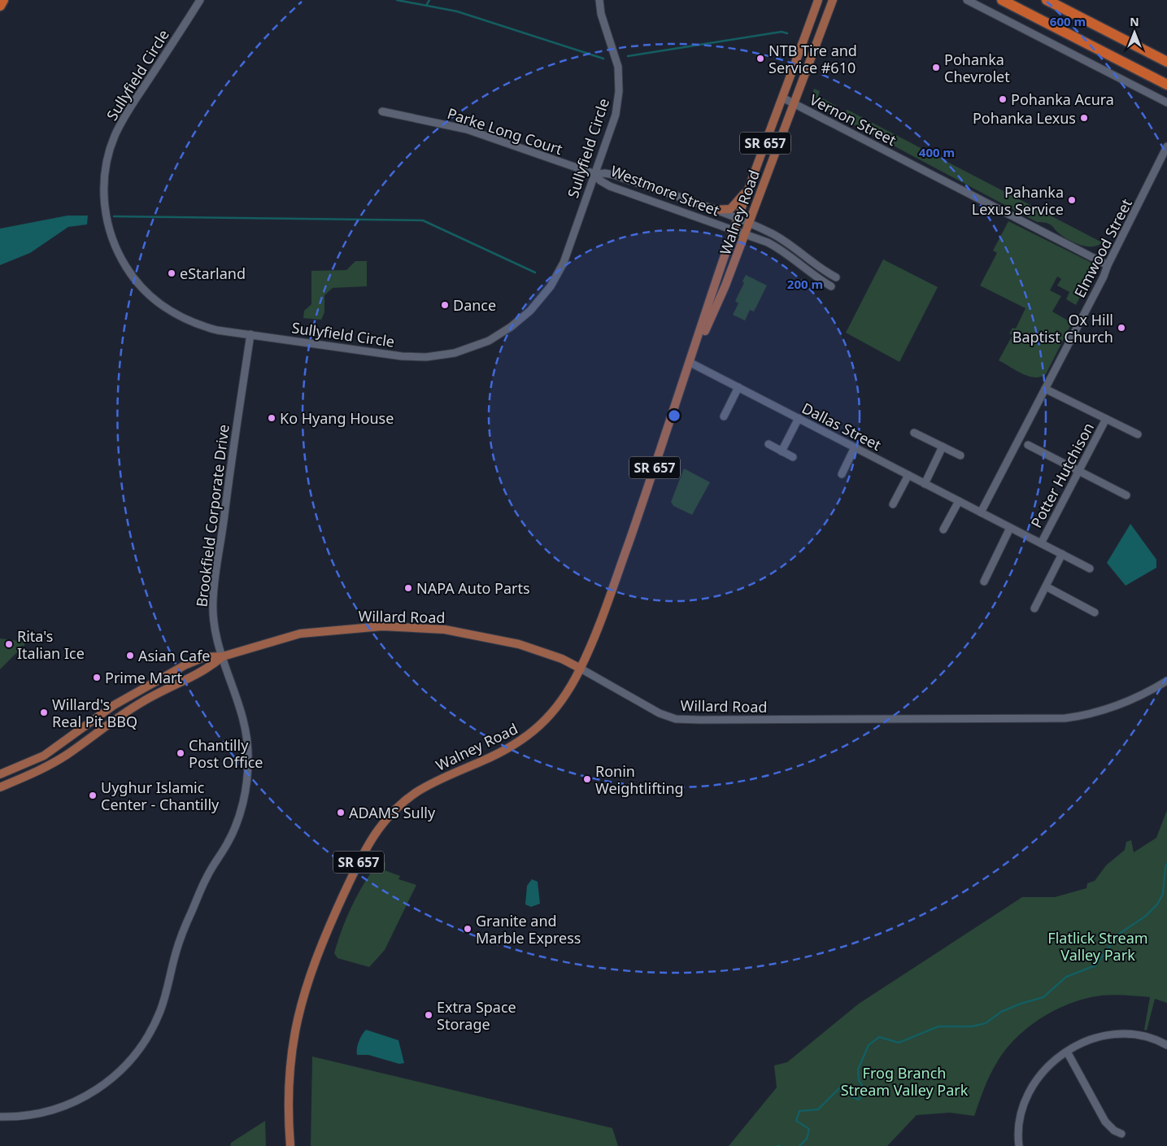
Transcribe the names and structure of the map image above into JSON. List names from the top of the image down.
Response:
{
  "streets": {
    "main road": ["SR 657", "Walney Road", "Willard Road"],
    "street": [
      "Sullyfield Circle",
      "Vernon Street",
      "Parke Long Court",
      "Westmore Street",
      "Elmwood Street",
      "Dallas Street",
      "Potter Hutchison",
      "Brookfield Corporate Drive"
    ]
  },
  "crossings": [
    ["Sullyfield Circle", "Parke Long Court"],
    ["Sullyfield Circle", "Westmore Street"],
    ["Sullyfield Circle", "Brookfield Corporate Drive"],
    ["Vernon Street", "Walney Road"],
    ["Vernon Street", "Elmwood Street"],
    ["Parke Long Court", "Westmore Street"],
    ["Westmore Street", "Walney Road"],
    ["Walney Road", "Dallas Street"],
    ["Walney Road", "Willard Road"],
    ["Elmwood Street", "Dallas Street"],
    ["Dallas Street", "Potter Hutchison"],
    ["Brookfield Corporate Drive", "Willard Road"]
  ],
  "parks": ["Flatlick Stream Valley Park", "Frog Branch Stream Valley Park"],
  "places": [
    "NTB Tire and Service #610",
    "Pohanka Chevrolet",
    "Pohanka Acura",
    "Pohanka Lexus",
    "Pahanka Lexus Service",
    "eStarland",
    "Dance",
    "Ox Hill Baptist Church",
    "Ko Hyang House",
    "NAPA Auto Parts",
    "Rita's Italian Ice",
    "Asian Cafe",
    "Prime Mart",
    "Willard's Real Pit BBQ",
    "Chantilly Post Office",
    "Ronin Weightlifting",
    "Uyghur Islamic Center - Chantilly",
    "ADAMS Sully",
    "Granite and Marble Express",
    "Extra Space Storage"
  ],
  "north": "top",
  "rings": ["600 m", "400 m", "200 m"]
}
